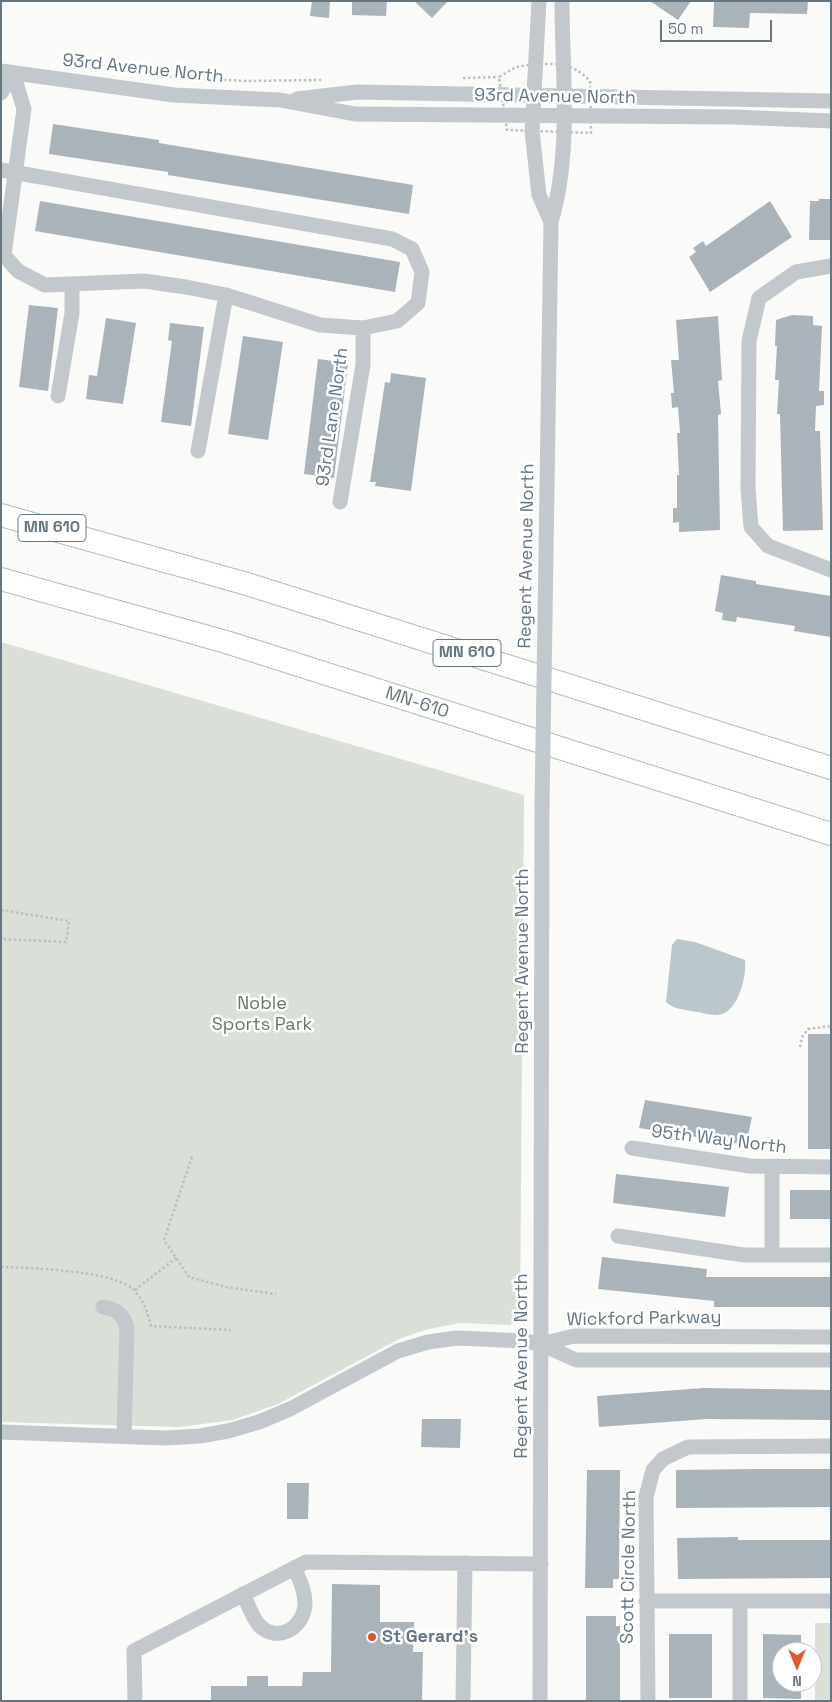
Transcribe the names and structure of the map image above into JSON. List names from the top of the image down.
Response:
{
  "streets": {
    "highway": ["MN 610", "MN-610"],
    "street": [
      "93rd Avenue North",
      "93rd Lane North",
      "Regent Avenue North",
      "95th Way North",
      "Wickford Parkway",
      "Scott Circle North"
    ]
  },
  "crossings": [
    ["93rd Avenue North", "93rd Lane North"],
    ["93rd Avenue North", "Regent Avenue North"],
    ["Regent Avenue North", "Wickford Parkway"]
  ],
  "parks": ["Noble Sports Park"],
  "places": ["St Gerard's"],
  "scale_bar": "50 m",
  "north": "bottom"
}
